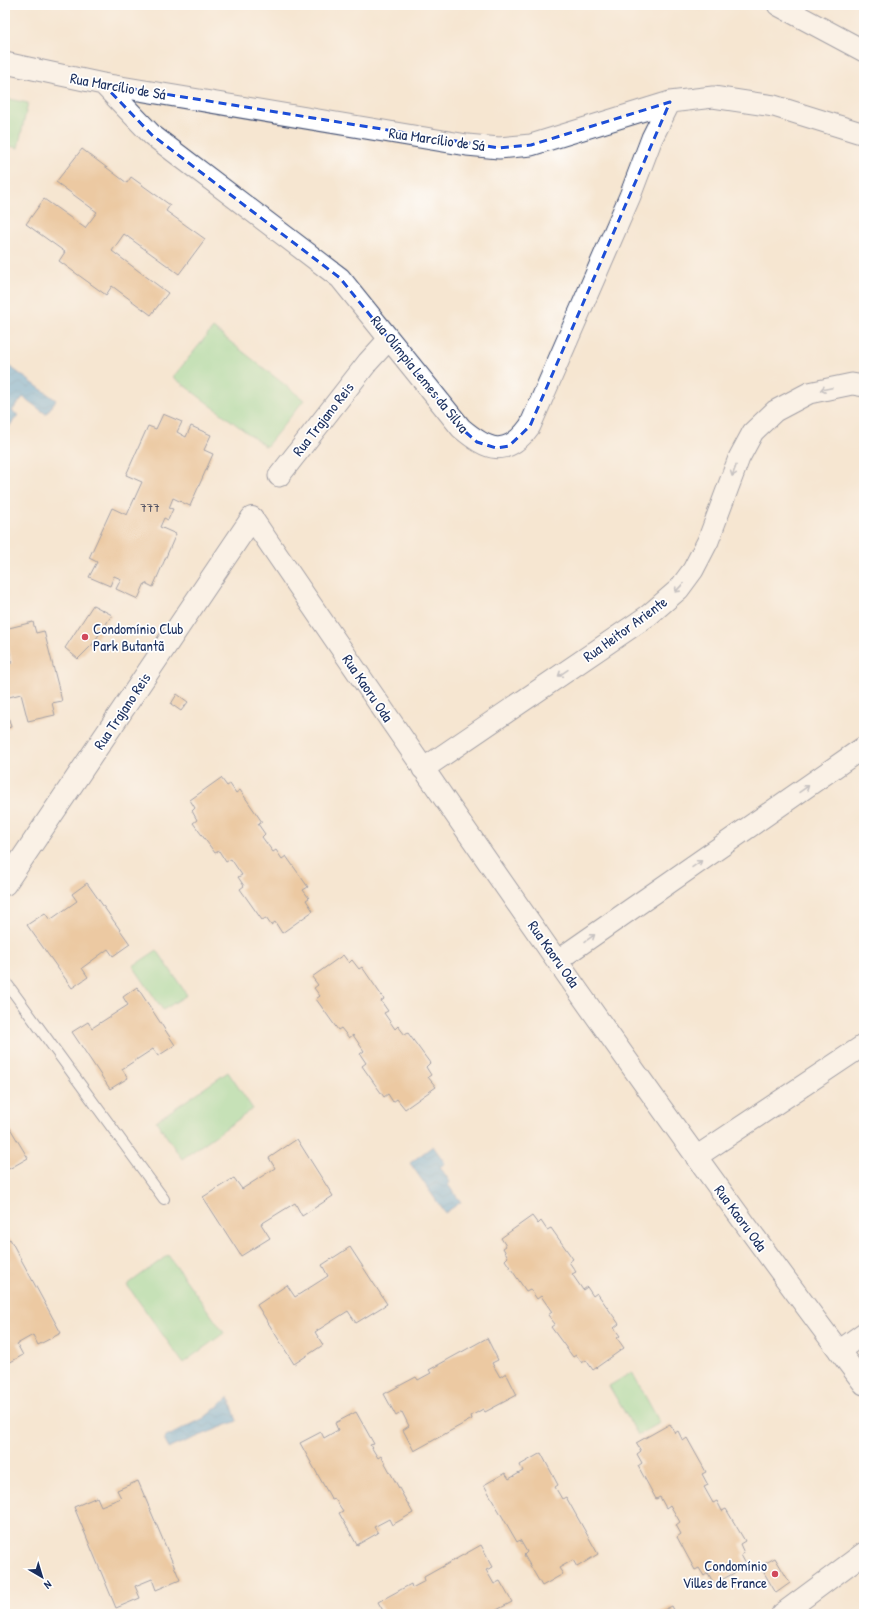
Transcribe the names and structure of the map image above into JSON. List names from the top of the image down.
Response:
{
  "streets": {
    "street": [
      "Rua Marcílio de Sá",
      "Rua Olímpia Lemes da Silva",
      "Rua Trajano Reis",
      "Rua Heitor Ariente",
      "Rua Kaoru Oda"
    ]
  },
  "crossings": [
    ["Rua Marcílio de Sá", "Rua Olímpia Lemes da Silva"],
    ["Rua Olímpia Lemes da Silva", "Rua Trajano Reis"],
    ["Rua Trajano Reis", "Rua Kaoru Oda"],
    ["Rua Heitor Ariente", "Rua Kaoru Oda"]
  ],
  "one_way": ["Rua Heitor Ariente"],
  "places": ["Condomínio Club Park Butantã", "Condomínio Villes de France"],
  "house_numbers": ["777"],
  "north": "bottom right"
}
